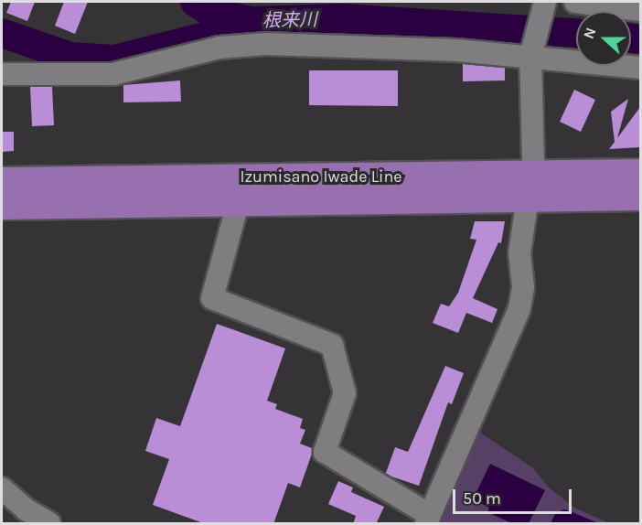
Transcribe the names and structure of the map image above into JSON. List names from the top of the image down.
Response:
{
  "streets": {
    "main road": ["Izumisano Iwade Line"]
  },
  "water": ["根来川"],
  "scale_bar": "50 m",
  "north": "left"
}
